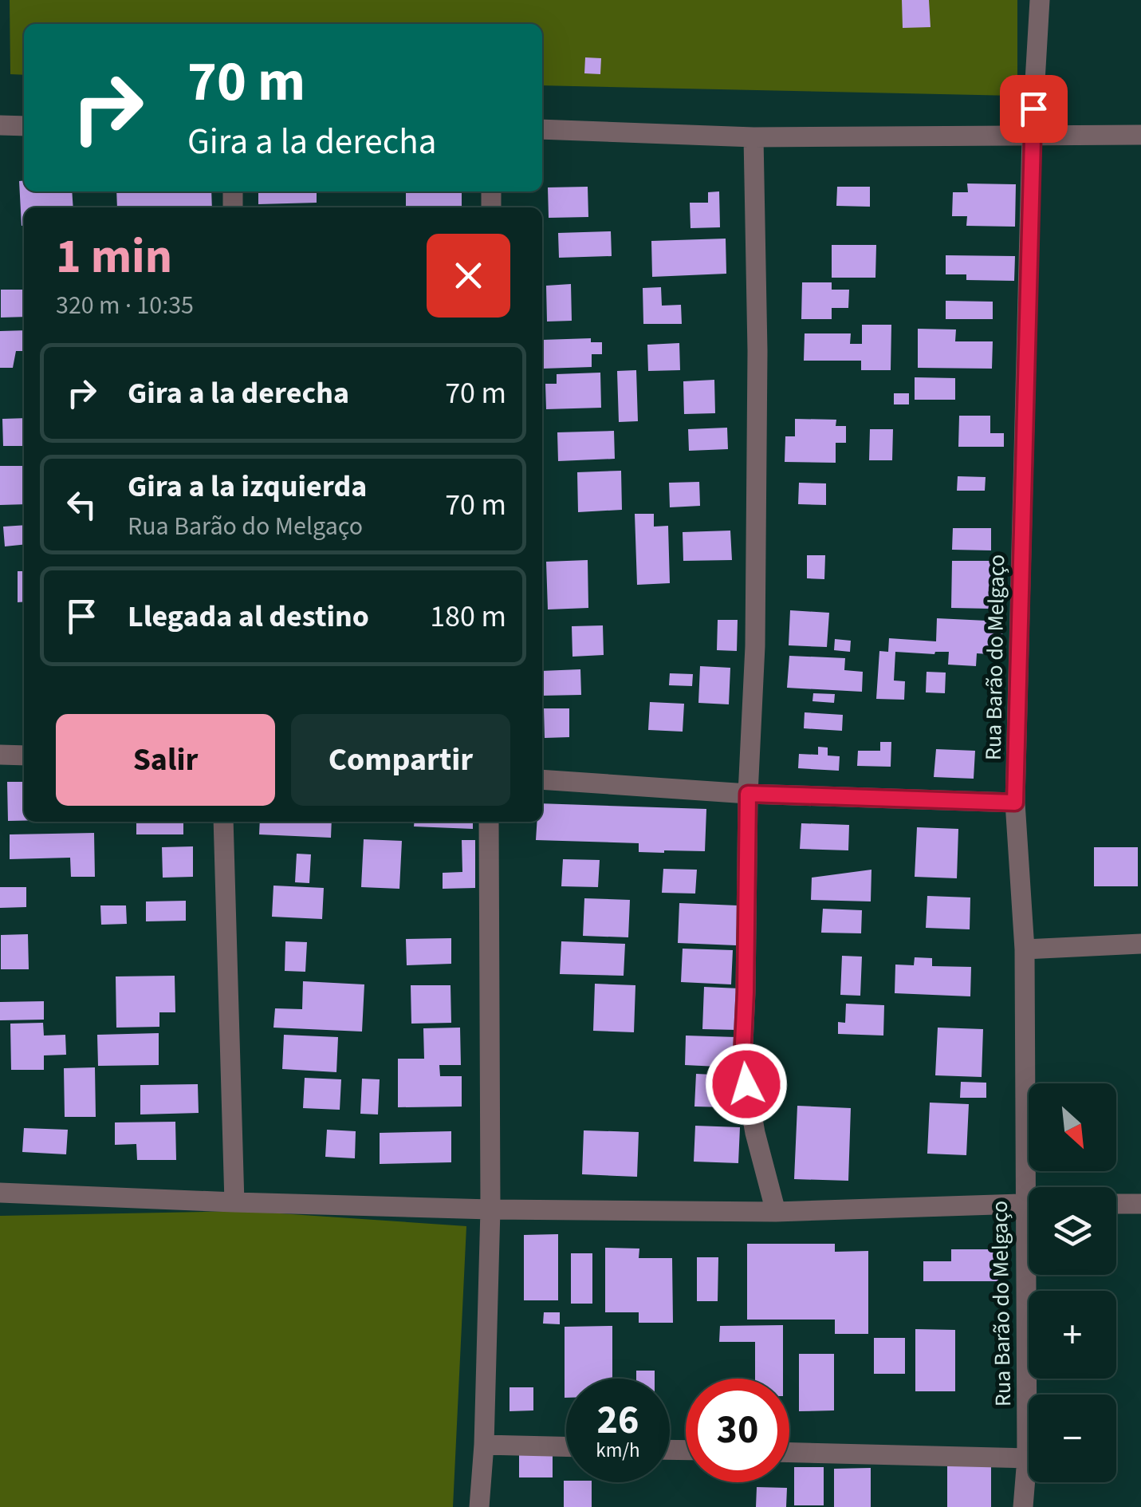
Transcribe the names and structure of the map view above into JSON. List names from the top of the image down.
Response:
{
  "streets": {
    "street": ["Rua Barão do Melgaço"]
  },
  "north": "bottom right",
  "page": {
    "turn": ["70 m", "Gira a la derecha"],
    "heading": ["1 min", "320 m · 10:35"],
    "list": [
      {
        "name": "Gira a la derecha",
        "value": "70 m"
      },
      {
        "name": "Gira a la izquierda",
        "note": "Rua Barão do Melgaço",
        "value": "70 m"
      },
      {
        "name": "Llegada al destino",
        "value": "180 m"
      }
    ],
    "buttons": ["Salir", "Compartir"],
    "map_buttons": ["+", "−"],
    "speed": "26 km/h",
    "limit": "30"
  }
}
